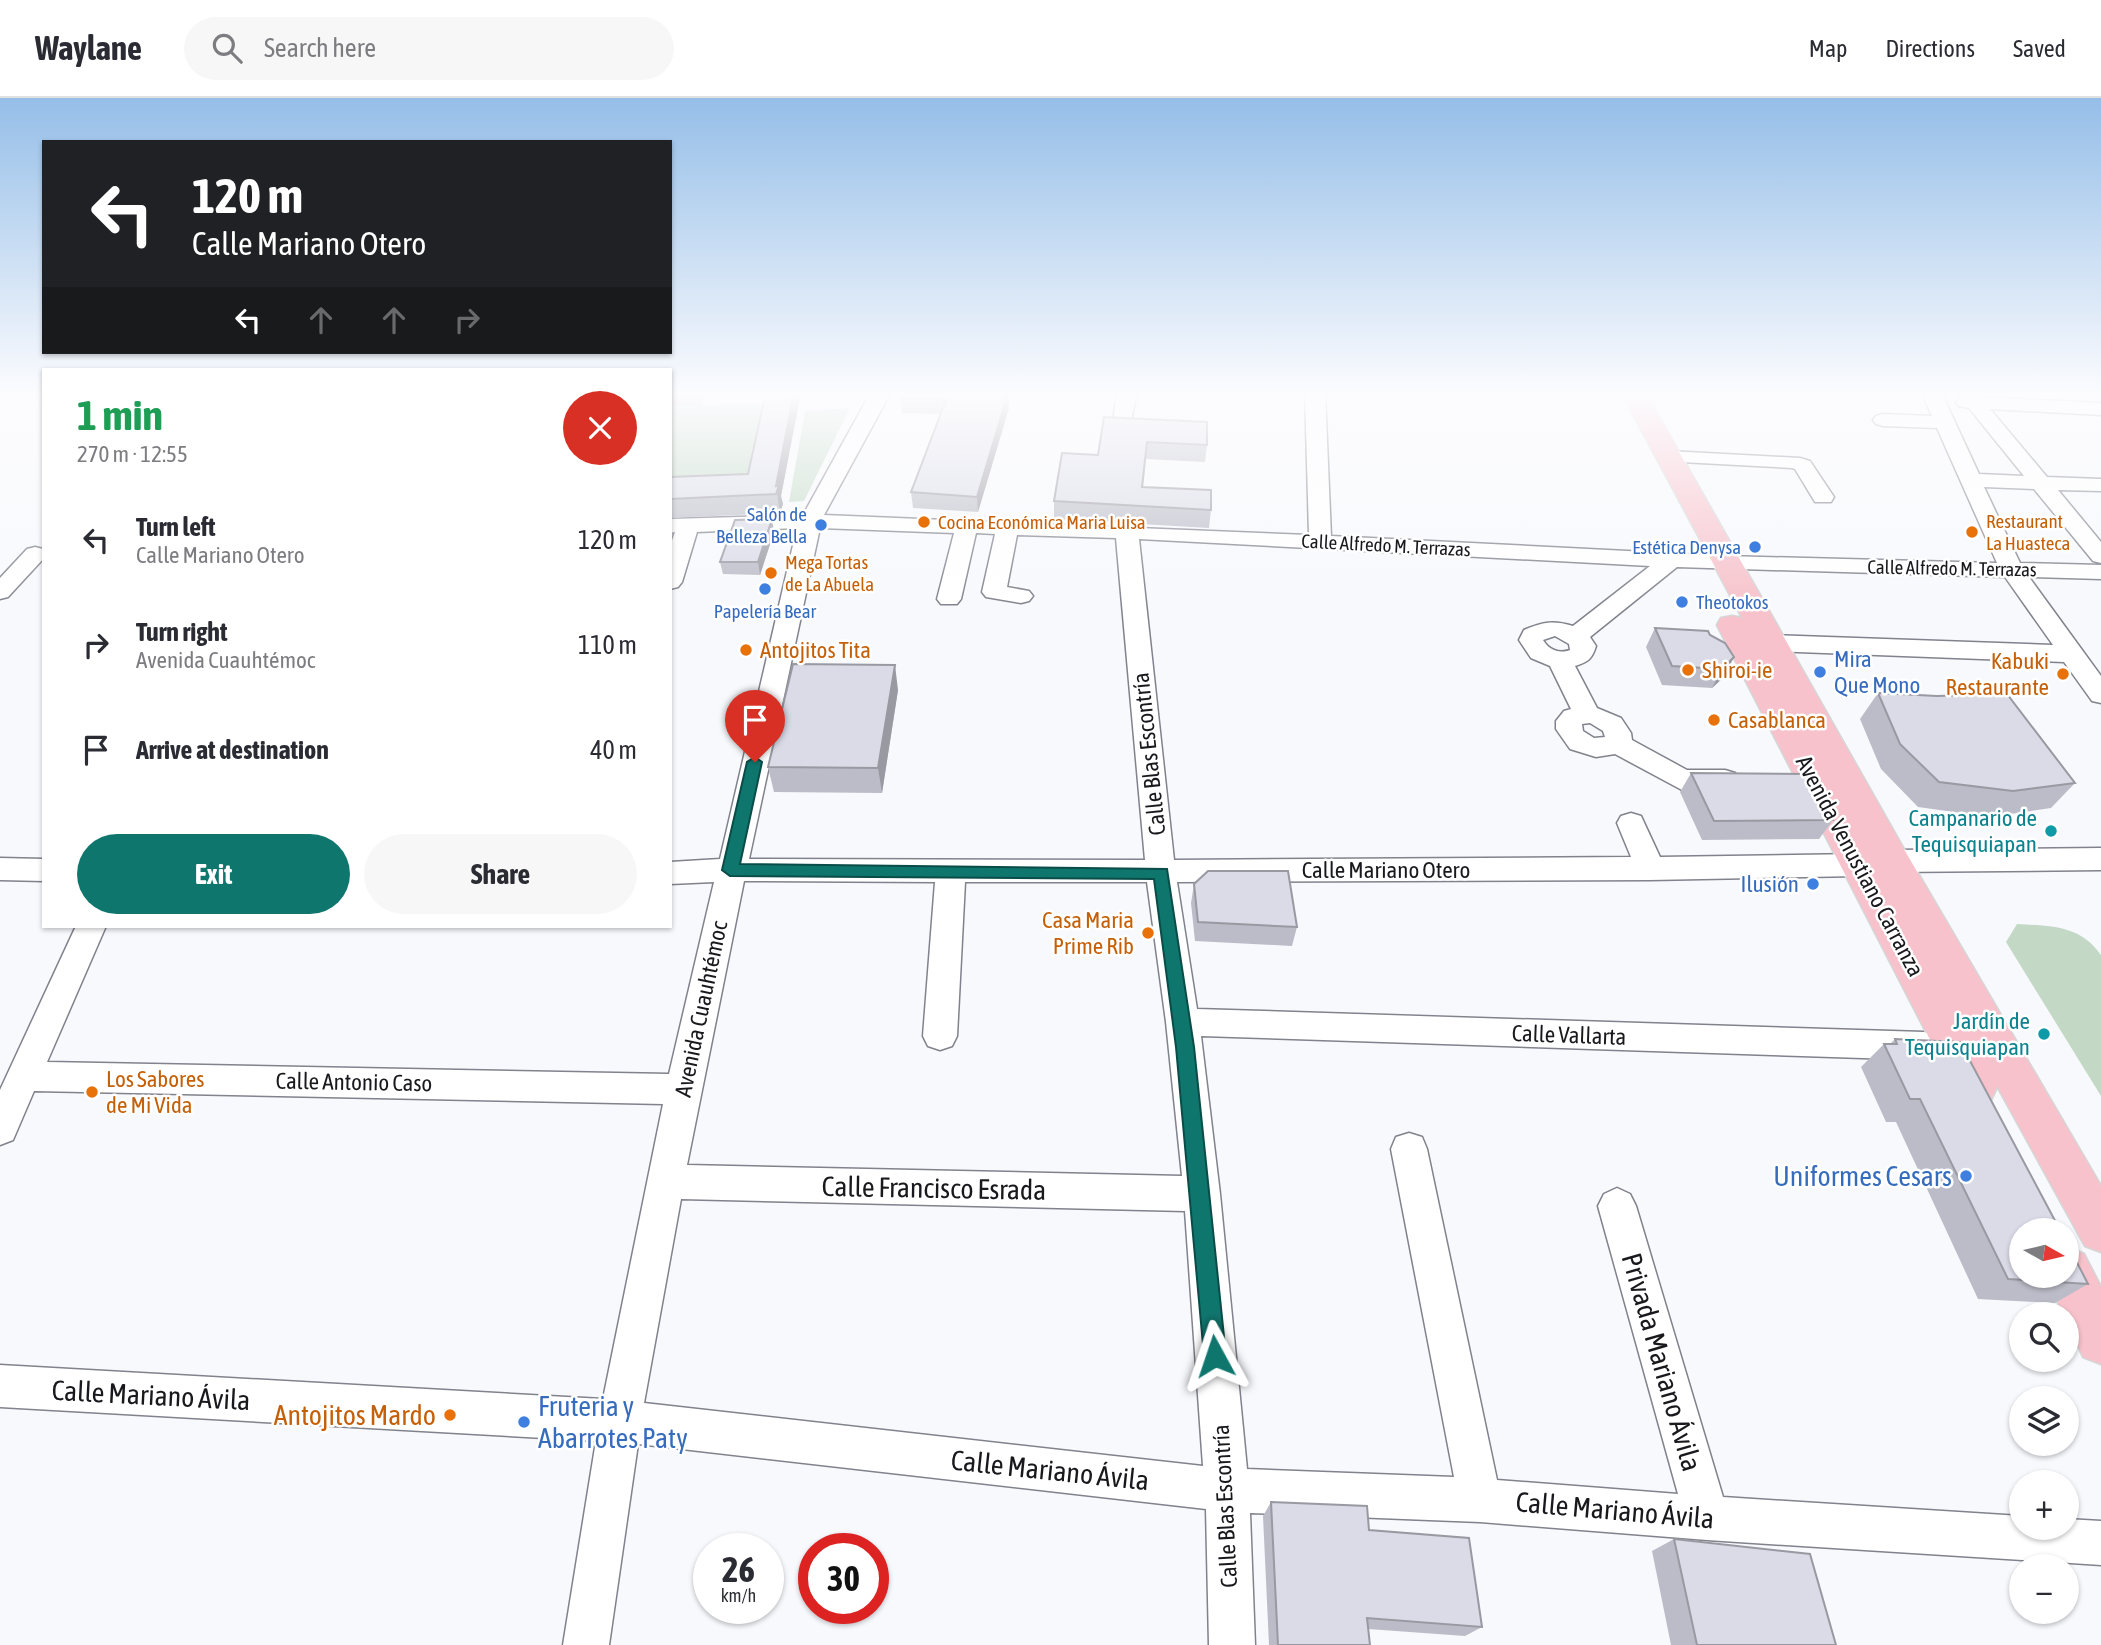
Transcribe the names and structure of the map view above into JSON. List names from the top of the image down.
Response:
{
  "streets": {
    "main road": ["Avenida Venustiano Carranza"],
    "street": [
      "Calle Alfredo M. Terrazas",
      "Calle Blas Escontría",
      "Calle Mariano Otero",
      "Avenida Cuauhtémoc",
      "Calle Vallarta",
      "Calle Antonio Caso",
      "Calle Francisco Esrada",
      "Privada Mariano Ávila",
      "Calle Mariano Ávila"
    ]
  },
  "crossings": [
    ["Calle Alfredo M. Terrazas", "Calle Blas Escontría"],
    ["Calle Alfredo M. Terrazas", "Avenida Venustiano Carranza"],
    ["Calle Alfredo M. Terrazas", "Avenida Cuauhtémoc"],
    ["Calle Blas Escontría", "Calle Mariano Otero"],
    ["Calle Blas Escontría", "Calle Vallarta"],
    ["Calle Blas Escontría", "Calle Francisco Esrada"],
    ["Calle Blas Escontría", "Calle Mariano Ávila"],
    ["Avenida Venustiano Carranza", "Calle Mariano Otero"],
    ["Avenida Venustiano Carranza", "Calle Vallarta"],
    ["Calle Mariano Otero", "Avenida Cuauhtémoc"],
    ["Avenida Cuauhtémoc", "Calle Antonio Caso"],
    ["Avenida Cuauhtémoc", "Calle Francisco Esrada"],
    ["Avenida Cuauhtémoc", "Calle Mariano Ávila"],
    ["Privada Mariano Ávila", "Calle Mariano Ávila"]
  ],
  "places": [
    "Cocina Económica Maria Luisa",
    "Salón de Belleza Bella",
    "Restaurant La Huasteca",
    "Estética Denysa",
    "Mega Tortas de La Abuela",
    "Papelería Bear",
    "Theotokos",
    "Antojitos Tita",
    "Shiroi-ie",
    "Mira Que Mono",
    "Kabuki Restaurante",
    "Casablanca",
    "Campanario de Tequisquiapan",
    "Ilusión",
    "Casa Maria Prime Rib",
    "Jardín de Tequisquiapan",
    "Los Sabores de Mi Vida",
    "Uniformes Cesars",
    "Antojitos Mardo",
    "Fruteria y Abarrotes Paty"
  ],
  "north": "right",
  "page": {
    "header": "Waylane",
    "search": "Search here",
    "nav": ["Map", "Directions", "Saved"],
    "turn": ["120 m", "Calle Mariano Otero"],
    "heading": ["1 min", "270 m · 12:55"],
    "list": [
      {
        "name": "Turn left",
        "note": "Calle Mariano Otero",
        "value": "120 m"
      },
      {
        "name": "Turn right",
        "note": "Avenida Cuauhtémoc",
        "value": "110 m"
      },
      {
        "name": "Arrive at destination",
        "value": "40 m"
      }
    ],
    "buttons": ["Exit", "Share"],
    "map_buttons": ["+", "−"],
    "speed": "26 km/h",
    "limit": "30"
  }
}
